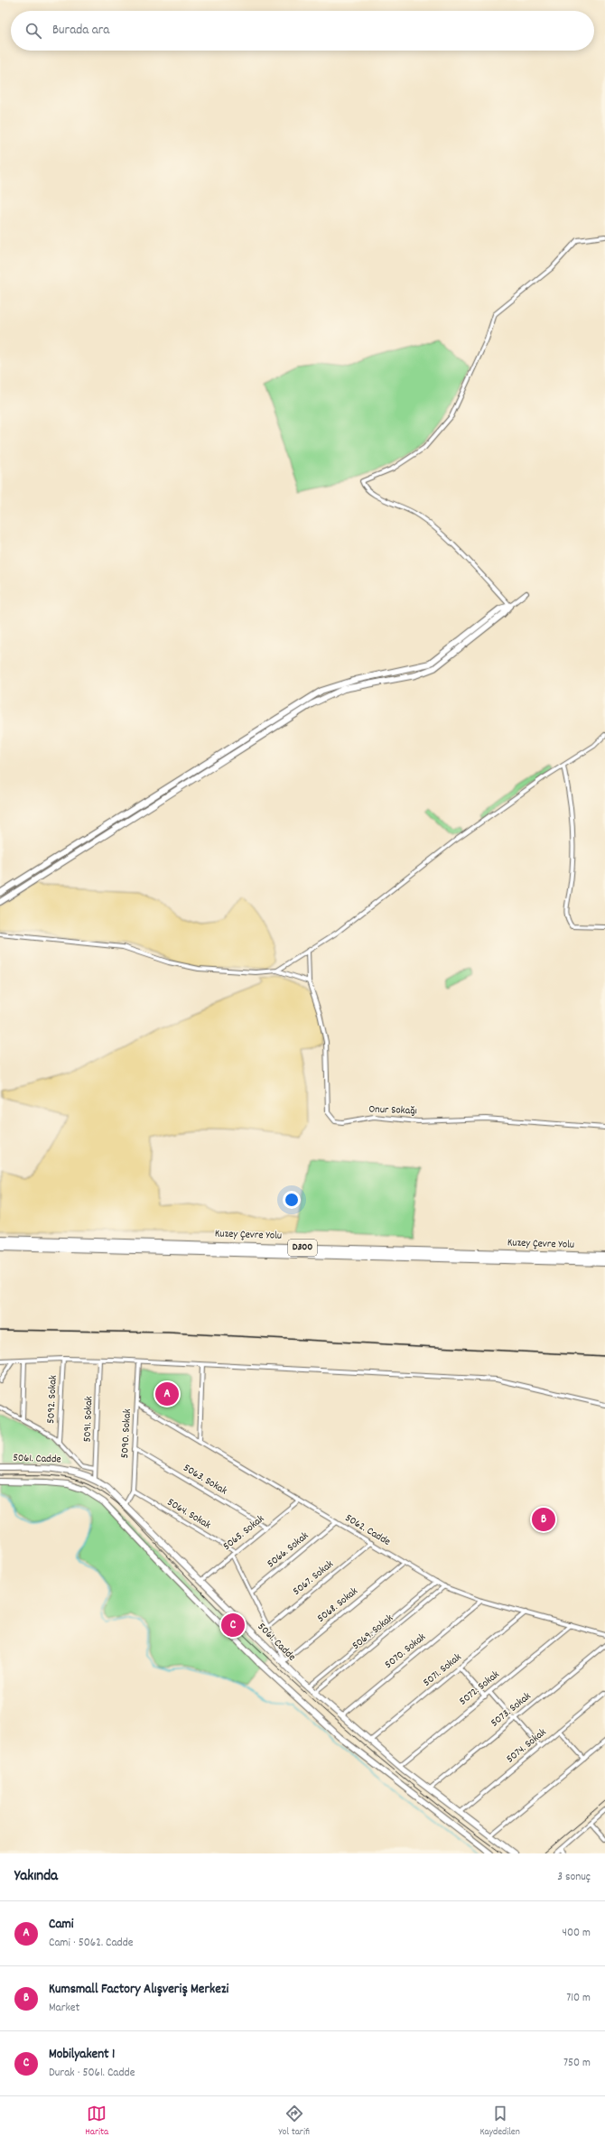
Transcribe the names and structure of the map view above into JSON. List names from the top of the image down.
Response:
{
  "streets": {
    "highway": ["Kuzey Çevre Yolu", "D300"],
    "street": [
      "Onur Sokağı",
      "5092. Sokak",
      "5091. Sokak",
      "5090. Sokak",
      "5061. Cadde",
      "5063. Sokak",
      "5064. Sokak",
      "5062. Cadde",
      "5065. Sokak",
      "5066. Sokak",
      "5067. Sokak",
      "5068. Sokak",
      "5069. Sokak",
      "5070. Sokak",
      "5071. Sokak",
      "5072. Sokak",
      "5073. Sokak",
      "5074. Sokak"
    ]
  },
  "crossings": [
    ["5091. Sokak", "5061. Cadde"],
    ["5090. Sokak", "5061. Cadde"],
    ["5090. Sokak", "5063. Sokak"],
    ["5090. Sokak", "5064. Sokak"],
    ["5090. Sokak", "5062. Cadde"],
    ["5061. Cadde", "5065. Sokak"],
    ["5061. Cadde", "5068. Sokak"],
    ["5061. Cadde", "5069. Sokak"],
    ["5061. Cadde", "5070. Sokak"],
    ["5061. Cadde", "5071. Sokak"],
    ["5061. Cadde", "5072. Sokak"],
    ["5061. Cadde", "5073. Sokak"],
    ["5061. Cadde", "5074. Sokak"],
    ["5063. Sokak", "5065. Sokak"],
    ["5064. Sokak", "5065. Sokak"],
    ["5062. Cadde", "5065. Sokak"],
    ["5062. Cadde", "5066. Sokak"],
    ["5062. Cadde", "5067. Sokak"],
    ["5062. Cadde", "5068. Sokak"],
    ["5062. Cadde", "5069. Sokak"],
    ["5062. Cadde", "5070. Sokak"],
    ["5062. Cadde", "5071. Sokak"],
    ["5062. Cadde", "5072. Sokak"]
  ],
  "page": {
    "search": "Burada ara",
    "pins": ["A", "B", "C"],
    "heading": ["Yakında", "3 sonuç"],
    "list": [
      {
        "mark": "A",
        "name": "Cami",
        "note": "Cami · 5062. Cadde",
        "value": "400 m"
      },
      {
        "mark": "B",
        "name": "Kumsmall Factory Alışveriş Merkezi",
        "note": "Market",
        "value": "710 m"
      },
      {
        "mark": "C",
        "name": "Mobilyakent 1",
        "note": "Durak · 5061. Cadde",
        "value": "750 m"
      }
    ],
    "nav": ["Harita", "Yol tarifi", "Kaydedilen"]
  }
}
